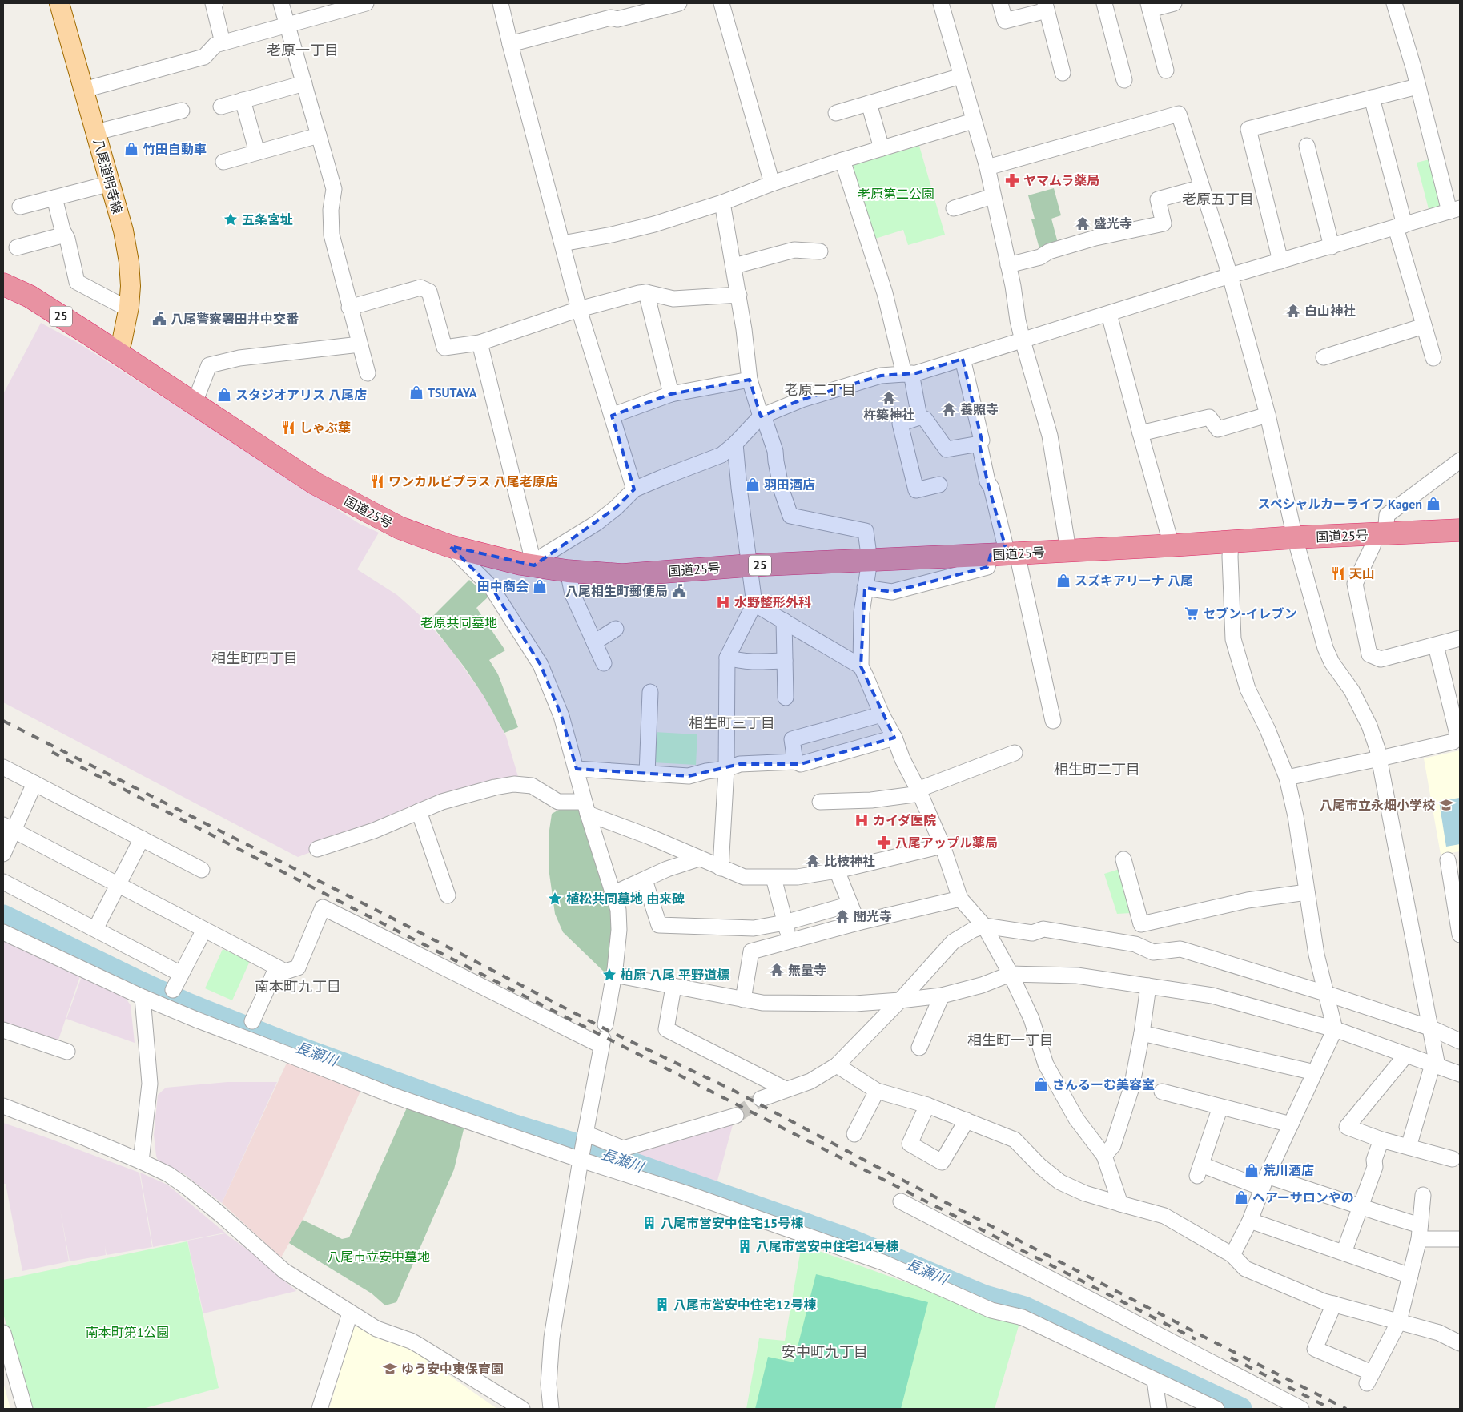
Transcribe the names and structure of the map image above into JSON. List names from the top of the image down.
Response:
{
  "streets": {
    "highway": ["25", "国道25号"],
    "main road": ["八尾道明寺線"]
  },
  "crossings": [
    ["八尾道明寺線", "国道25号"]
  ],
  "districts": [
    "老原一丁目",
    "老原五丁目",
    "老原二丁目",
    "相生町四丁目",
    "相生町三丁目",
    "相生町二丁目",
    "南本町九丁目",
    "相生町一丁目",
    "安中町九丁目"
  ],
  "water": ["長瀬川"],
  "parks": [
    "老原第二公園",
    "老原共同墓地",
    "八尾市立安中墓地",
    "南本町第1公園"
  ],
  "places": {
    "shop": [
      "竹田自動車",
      "TSUTAYA",
      "スタジオアリス 八尾店",
      "羽田酒店",
      "スペシャルカーライフ Kagen",
      "スズキアリーナ 八尾",
      "田中商会",
      "さんるーむ美容室",
      "荒川酒店",
      "ヘアーサロンやの"
    ],
    "pharmacy": ["ヤマムラ薬局", "八尾アップル薬局"],
    "place": ["五条宮址", "植松共同墓地 由来碑", "柏原 八尾 平野道標"],
    "temple": [
      "盛光寺",
      "白山神社",
      "杵築神社",
      "養照寺",
      "比枝神社",
      "聞光寺",
      "無量寺"
    ],
    "public building": ["八尾警察署田井中交番", "八尾相生町郵便局"],
    "restaurant": ["しゃぶ葉", "ワンカルビプラス 八尾老原店", "天山"],
    "hospital": ["水野整形外科", "カイダ医院"],
    "supermarket": ["セブン-イレブン"],
    "school or university": ["八尾市立永畑小学校", "ゆう安中東保育園"],
    "building": ["八尾市営安中住宅15号棟", "八尾市営安中住宅14号棟", "八尾市営安中住宅12号棟"]
  }
}
